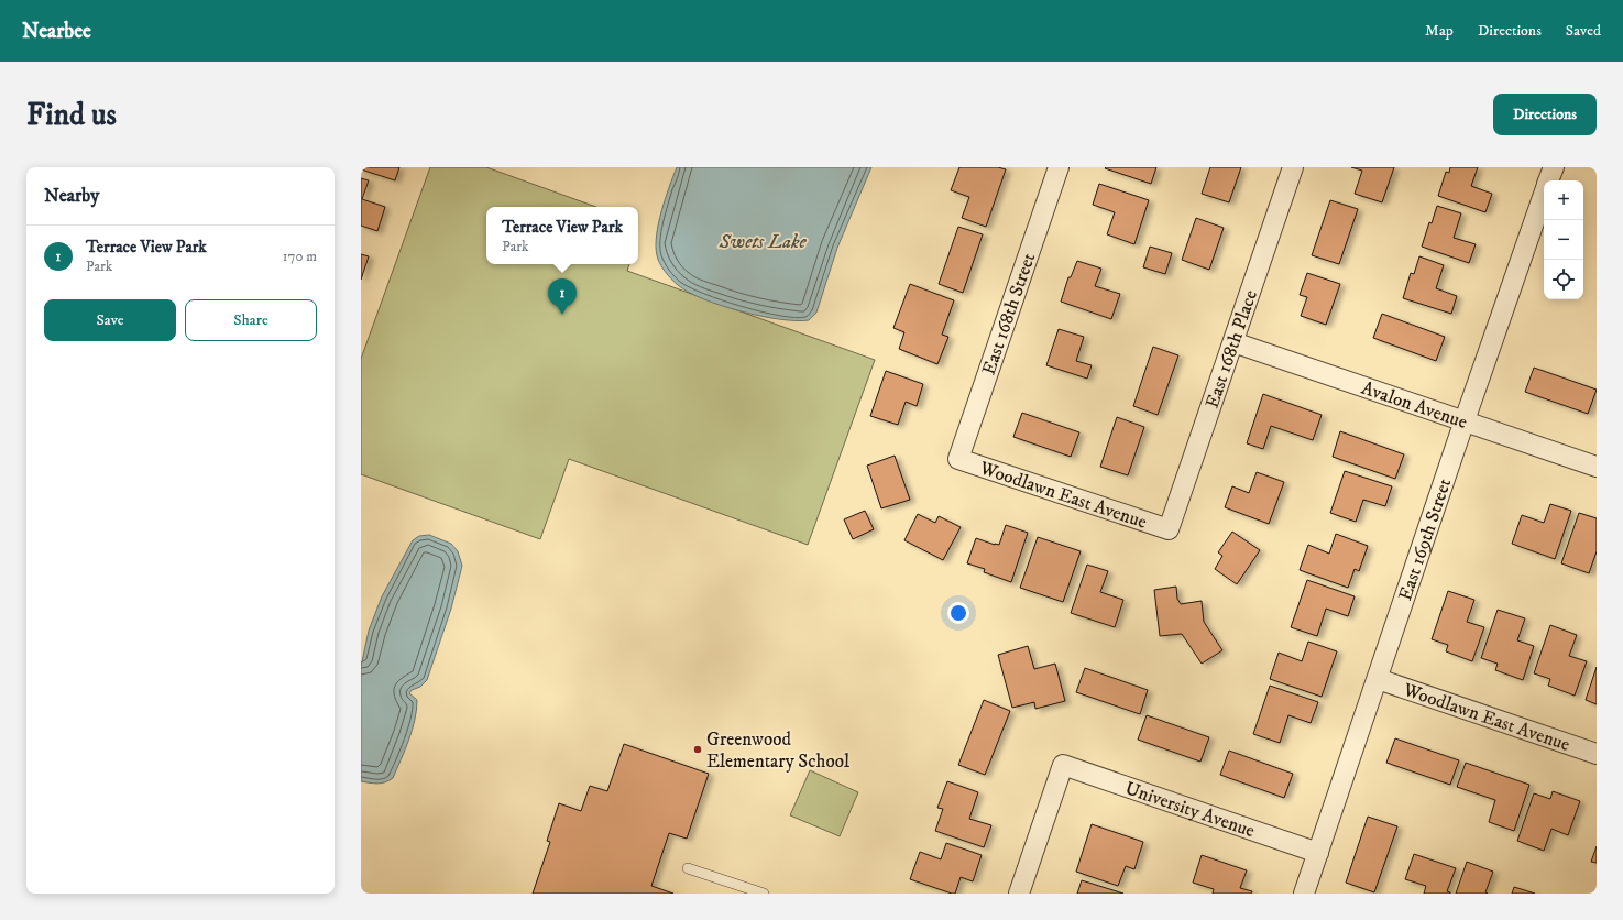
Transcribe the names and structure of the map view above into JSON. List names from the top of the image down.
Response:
{
  "streets": {
    "street": [
      "East 168th Street",
      "East 168th Place",
      "Avalon Avenue",
      "Woodlawn East Avenue",
      "East 169th Street",
      "University Avenue"
    ]
  },
  "crossings": [
    ["East 168th Street", "Woodlawn East Avenue"],
    ["East 168th Place", "Avalon Avenue"],
    ["East 168th Place", "Woodlawn East Avenue"],
    ["Avalon Avenue", "East 169th Street"],
    ["Woodlawn East Avenue", "East 169th Street"],
    ["East 169th Street", "University Avenue"]
  ],
  "water": ["Swets Lake"],
  "places": ["Greenwood Elementary School"],
  "page": {
    "header": "Nearbee",
    "nav": ["Map", "Directions", "Saved"],
    "buttons": [
      "Directions",
      ["Save", "Share"]
    ],
    "title": "Find us",
    "heading": "Nearby",
    "map_buttons": ["+", "−"],
    "popup": ["Terrace View Park", "Park"],
    "list": [
      {
        "mark": "1",
        "name": "Terrace View Park",
        "note": "Park",
        "value": "170 m"
      }
    ],
    "pins": "1"
  }
}
